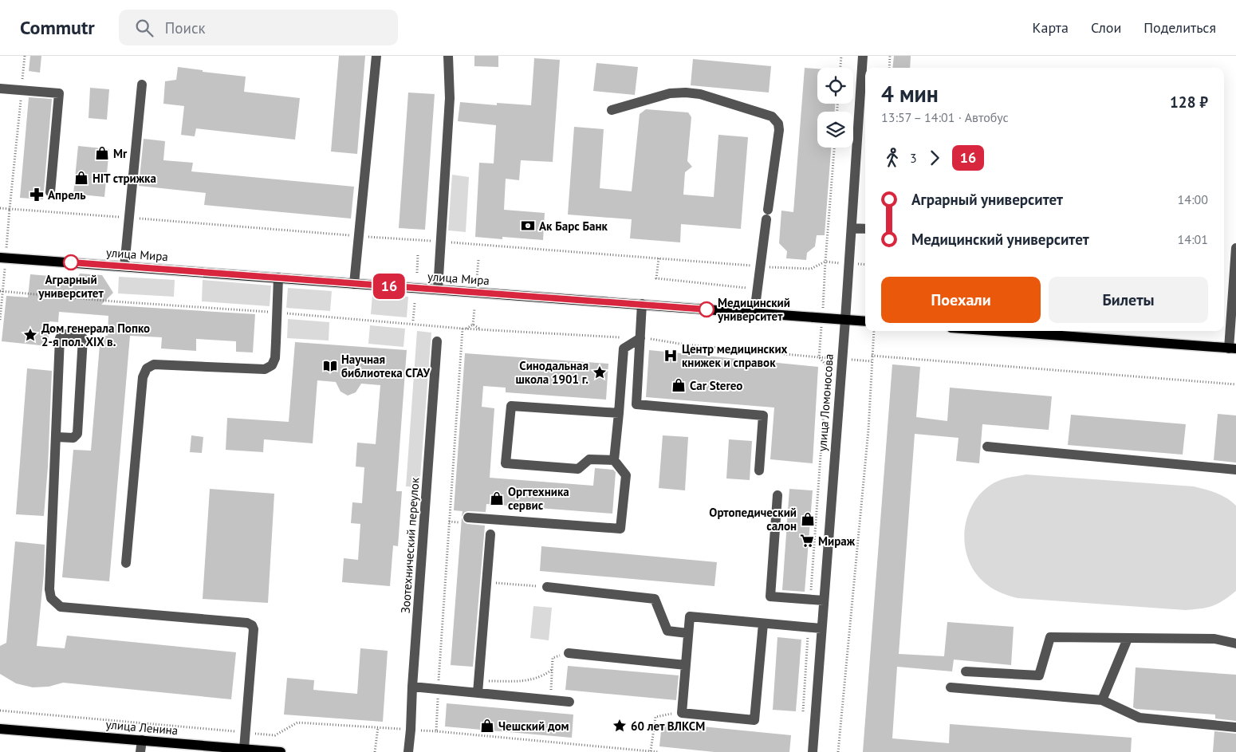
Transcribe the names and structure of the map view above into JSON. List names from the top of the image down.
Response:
{
  "streets": {
    "main road": ["улица Мира", "улица Ленина"],
    "street": ["улица Ломоносова", "Зоотехнический переулок"]
  },
  "crossings": [
    ["улица Мира", "улица Ломоносова"]
  ],
  "places": {
    "shop": [
      "Mr",
      "HIT стрижка",
      "Car Stereo",
      "Оргтехника сервис",
      "Ортопедический салон",
      "Чешский дом"
    ],
    "pharmacy": ["Апрель"],
    "bank": ["Ак Барс Банк"],
    "other": ["Аграрный университет", "Медицинский университет"],
    "place": ["Дом генерала Попко 2-я пол. XIX в.", "Синодальная школа 1901 г.", "60 лет ВЛКСМ"],
    "hospital": ["Центр медицинских книжек и справок"],
    "library": ["Научная библиотека СГАУ"],
    "supermarket": ["Мираж"]
  },
  "lines": ["bus line 16"],
  "page": {
    "header": "Commutr",
    "search": "Поиск",
    "nav": ["Карта", "Слои", "Поделиться"],
    "on_map": "16",
    "heading": ["4 мин", "13:57 – 14:01 · Автобус", "128 ₽"],
    "legs": ["3", "16"],
    "list": [
      {
        "name": "Аграрный университет",
        "value": "14:00"
      },
      {
        "name": "Медицинский университет",
        "value": "14:01"
      }
    ],
    "buttons": ["Поехали", "Билеты"]
  }
}
